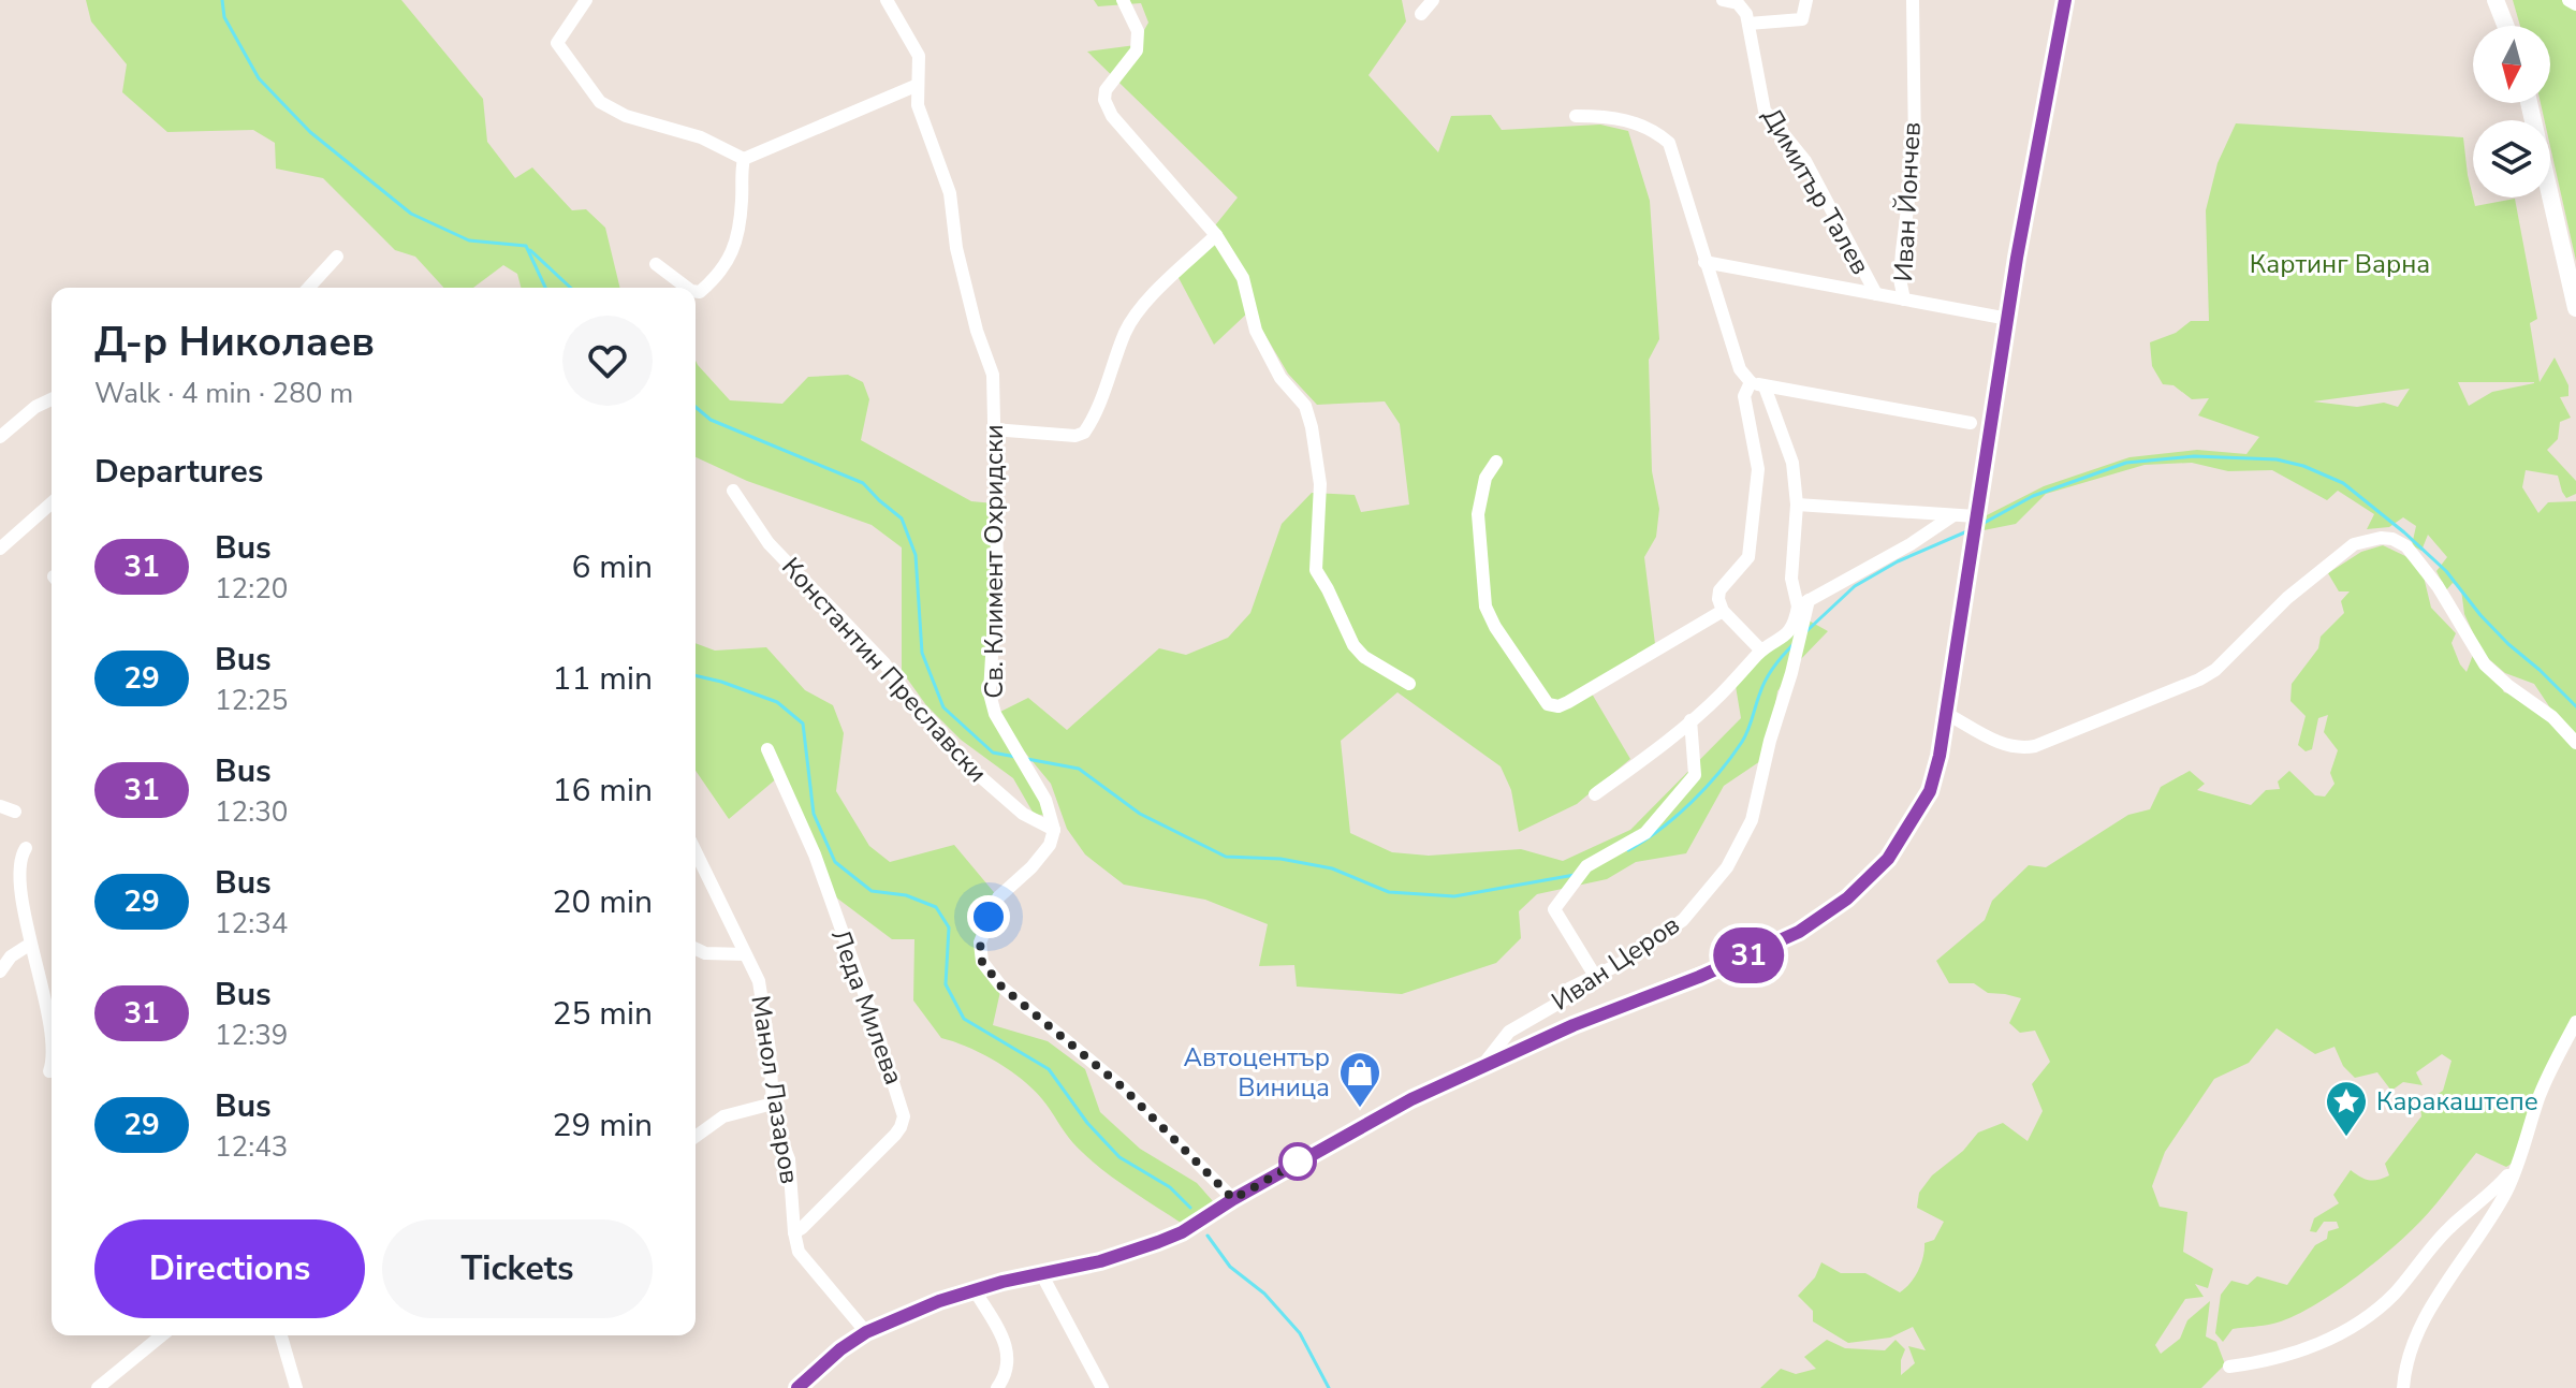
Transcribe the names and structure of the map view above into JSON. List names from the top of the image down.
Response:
{
  "streets": {
    "street": [
      "Димитър Талев",
      "Иван Йончев",
      "Св. Климент Охридски",
      "Константин Преславски",
      "Иван Церов",
      "Леда Милева",
      "Манол Лазаров"
    ]
  },
  "crossings": [
    ["Св. Климент Охридски", "Константин Преславски"],
    ["Леда Милева", "Манол Лазаров"]
  ],
  "parks": ["Картинг Варна"],
  "places": {
    "shop": ["Автоцентър Виница"],
    "place": ["Каракаштепе"]
  },
  "lines": ["bus line 31"],
  "north": "bottom",
  "page": {
    "on_map": "31",
    "heading": [
      ["Д-р Николаев", "Walk · 4 min · 280 m"],
      "Departures"
    ],
    "list": [
      {
        "mark": "31",
        "name": "Bus",
        "note": "12:20",
        "value": "6 min"
      },
      {
        "mark": "29",
        "name": "Bus",
        "note": "12:25",
        "value": "11 min"
      },
      {
        "mark": "31",
        "name": "Bus",
        "note": "12:30",
        "value": "16 min"
      },
      {
        "mark": "29",
        "name": "Bus",
        "note": "12:34",
        "value": "20 min"
      },
      {
        "mark": "31",
        "name": "Bus",
        "note": "12:39",
        "value": "25 min"
      },
      {
        "mark": "29",
        "name": "Bus",
        "note": "12:43",
        "value": "29 min"
      }
    ],
    "buttons": ["Directions", "Tickets"]
  }
}
